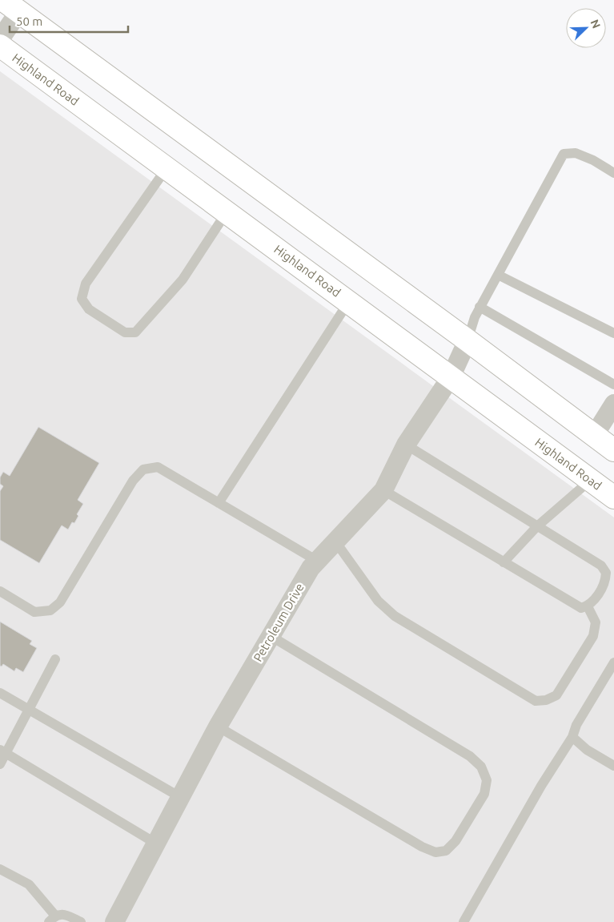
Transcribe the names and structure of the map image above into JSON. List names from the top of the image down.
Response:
{
  "streets": {
    "main road": ["Highland Road"],
    "street": ["Petroleum Drive"]
  },
  "crossings": [
    ["Highland Road", "Petroleum Drive"]
  ],
  "scale_bar": "50 m",
  "north": "top right"
}
